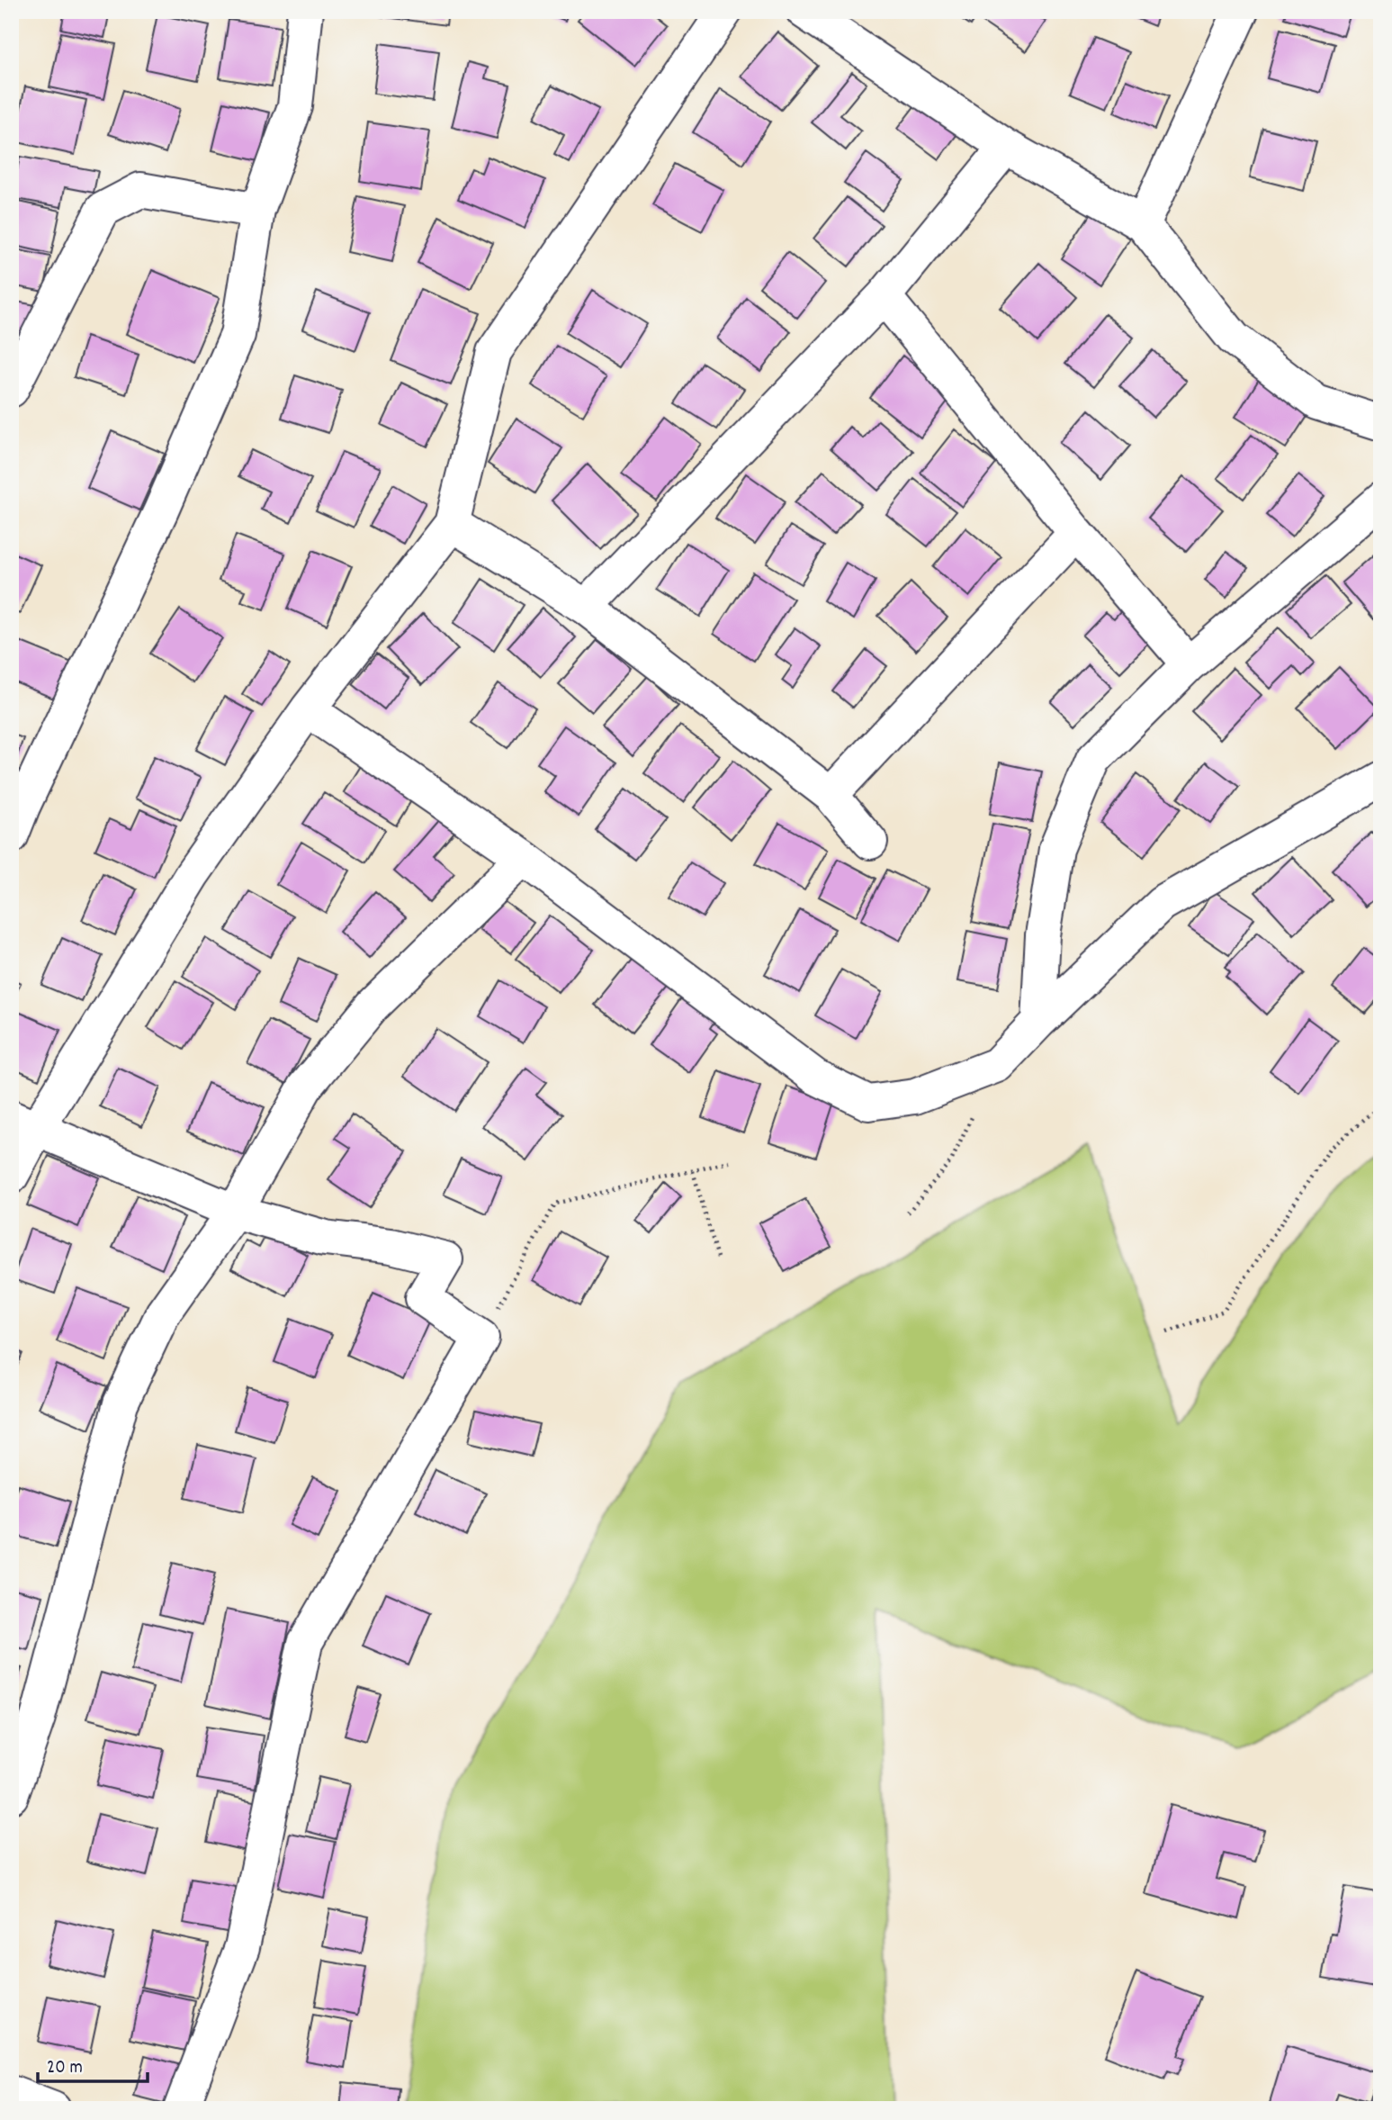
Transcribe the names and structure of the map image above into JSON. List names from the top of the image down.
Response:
{
  "scale_bar": "20 m"
}
